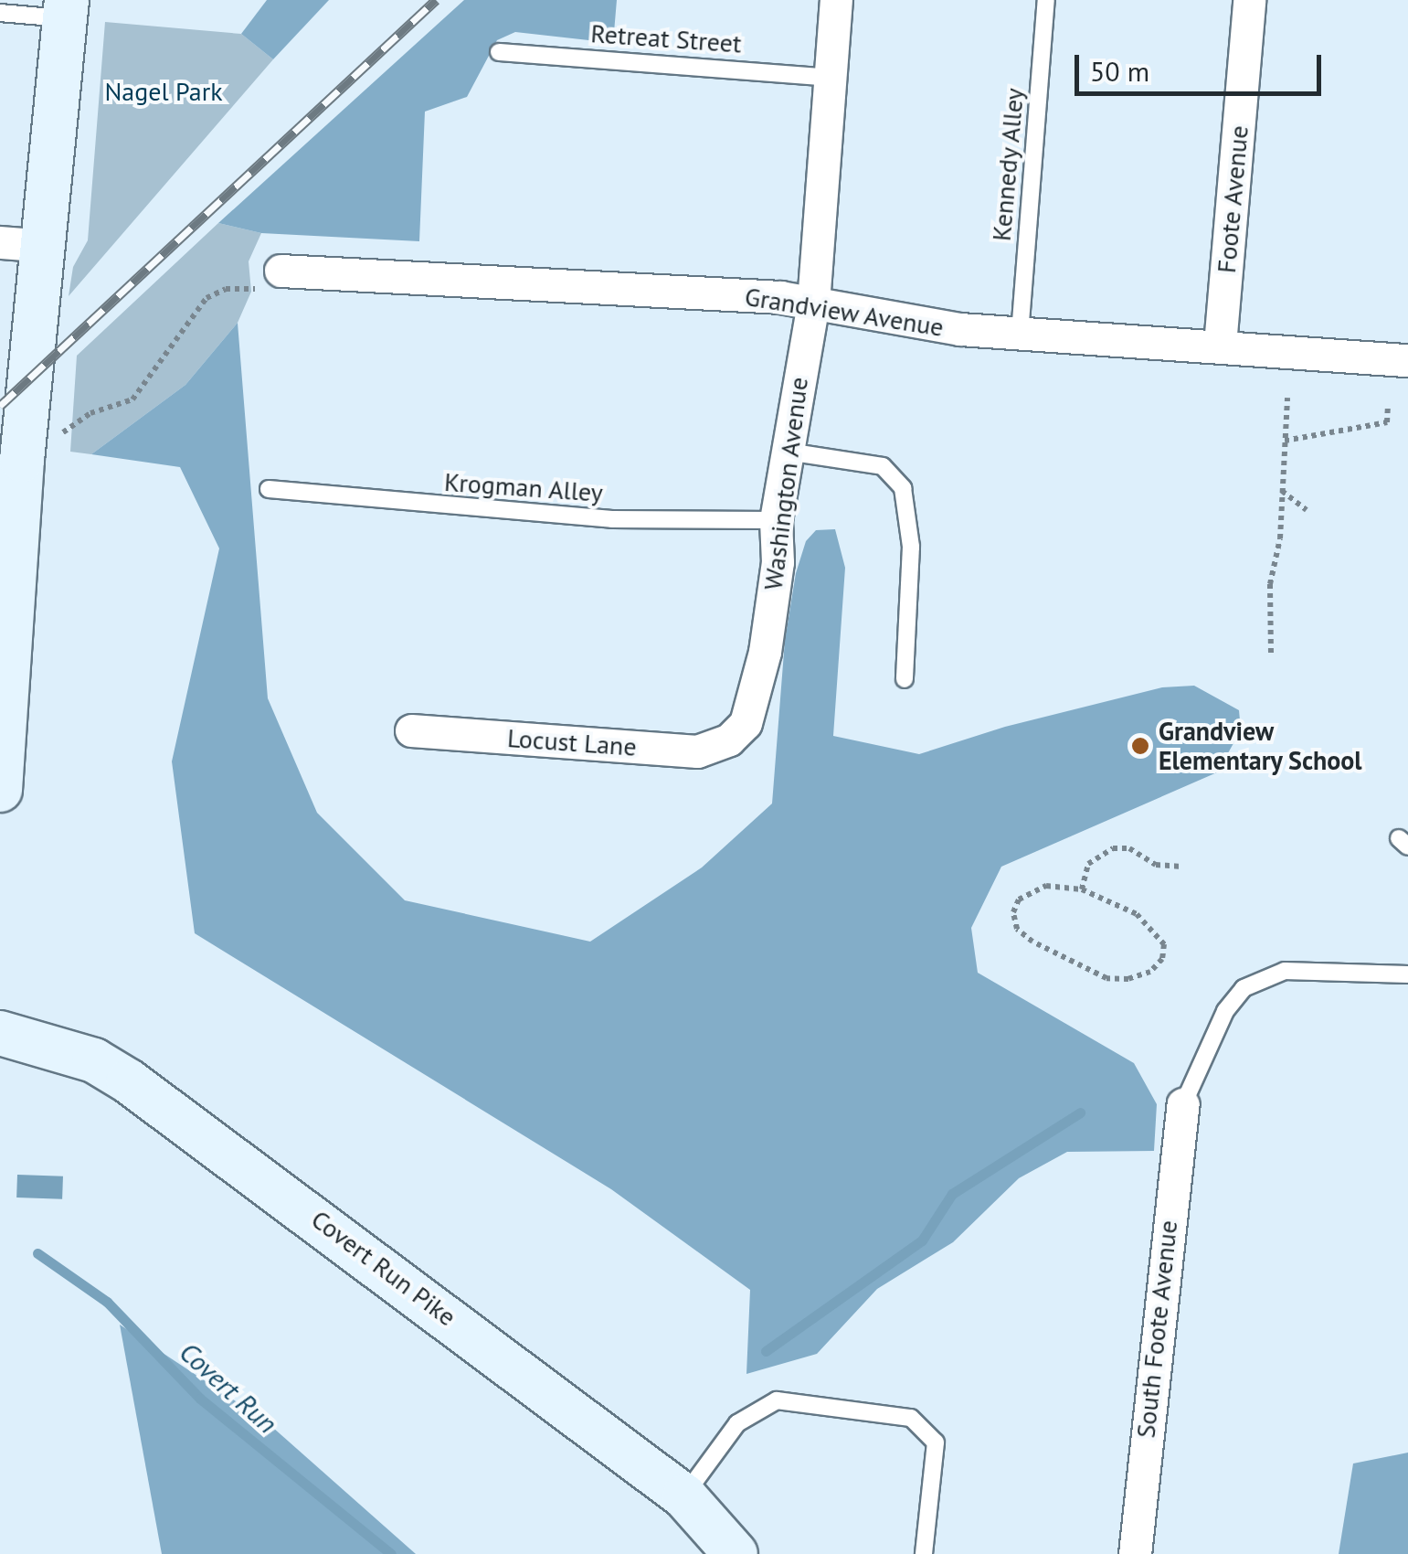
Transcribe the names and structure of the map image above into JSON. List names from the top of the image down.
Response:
{
  "streets": {
    "street": [
      "Foote Avenue",
      "Grandview Avenue",
      "Washington Avenue",
      "Locust Lane",
      "Covert Run Pike",
      "South Foote Avenue"
    ],
    "lane": ["Retreat Street", "Kennedy Alley", "Krogman Alley"]
  },
  "crossings": [
    ["Retreat Street", "Washington Avenue"],
    ["Kennedy Alley", "Grandview Avenue"],
    ["Foote Avenue", "Grandview Avenue"],
    ["Grandview Avenue", "Washington Avenue"],
    ["Washington Avenue", "Krogman Alley"],
    ["Washington Avenue", "Locust Lane"]
  ],
  "water": ["Covert Run"],
  "parks": ["Nagel Park"],
  "places": ["Grandview Elementary School"],
  "scale_bar": "50 m"
}
